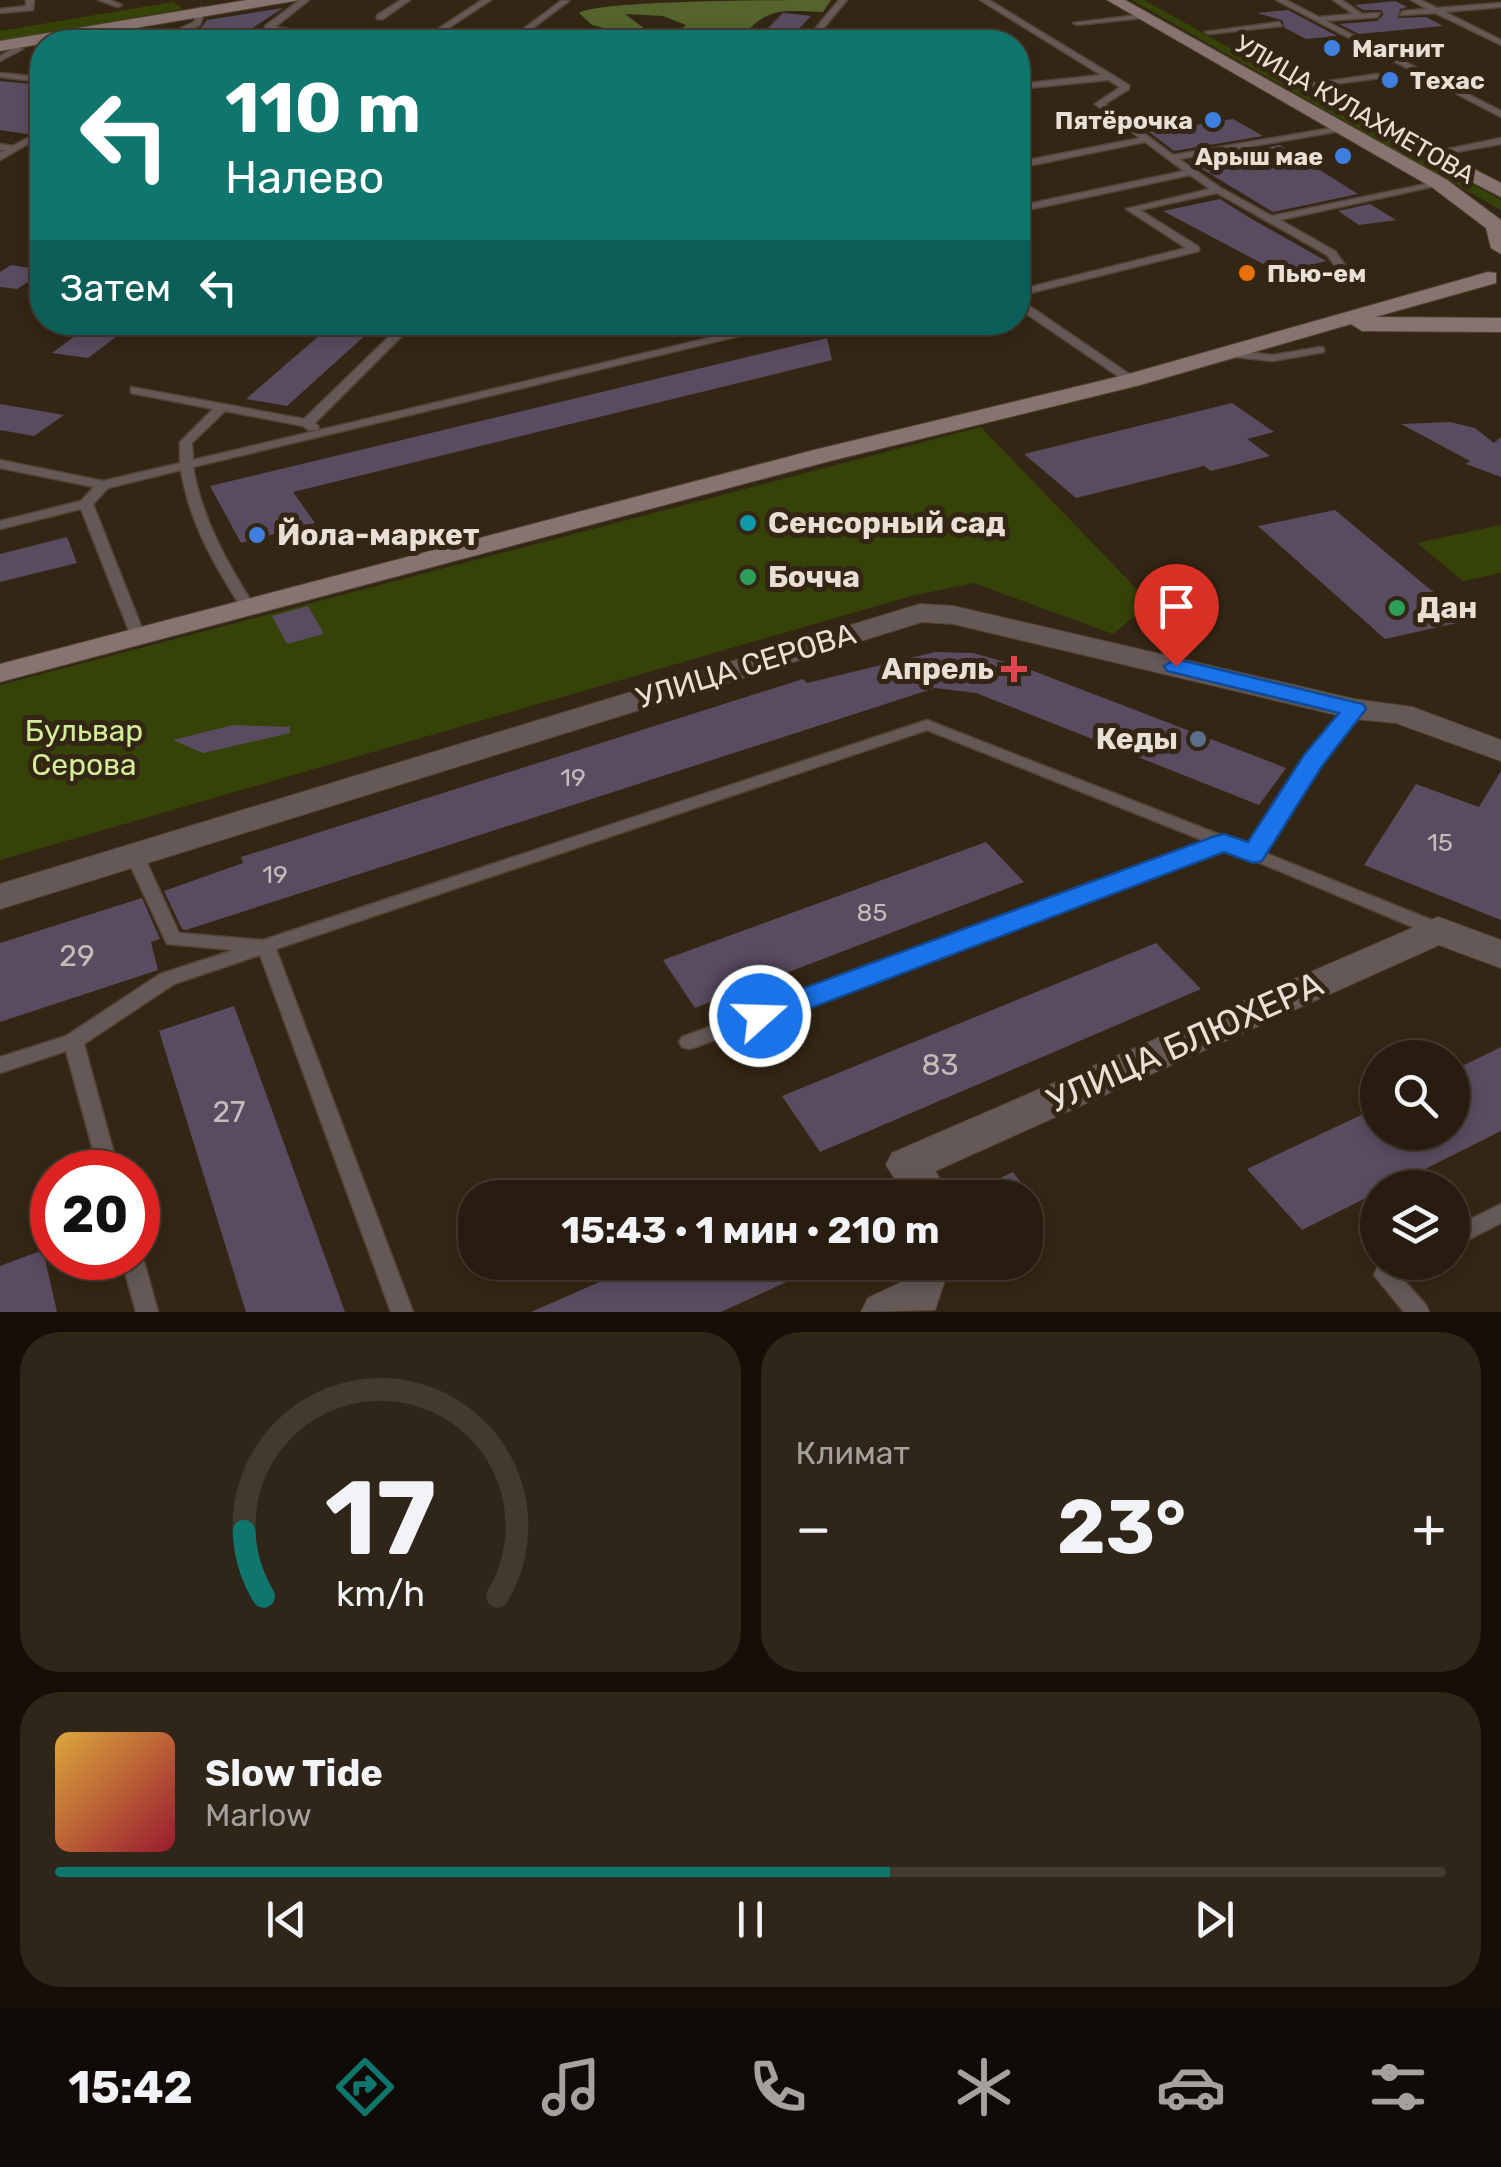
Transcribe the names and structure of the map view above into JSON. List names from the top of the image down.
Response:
{
  "streets": {
    "street": ["УЛИЦА КУЛАХМЕТОВА", "УЛИЦА СЕРОВА", "УЛИЦА БЛЮХЕРА"]
  },
  "parks": ["Бульвар Серова"],
  "places": {
    "other": [
      "Магнит",
      "Техас",
      "Пятёрочка",
      "Арыш мае",
      "Пью-ем",
      "Сенсорный сад",
      "Йола-маркет",
      "Бочча",
      "Дан",
      "Кеды"
    ],
    "health": ["Апрель"]
  },
  "house_numbers": [
    "19",
    "15",
    "19",
    "85",
    "29",
    "83",
    "27"
  ],
  "page": {
    "turn": ["110 m", "Налево"],
    "then": "Затем",
    "limit": "20",
    "trip": "15:43 · 1 мин · 210 m",
    "tile": "Климат",
    "heat": ["−", "23°", "+"],
    "song": ["Slow Tide", "Marlow"],
    "tabs": "15:42",
    "gauge": ["17", "km/h"]
  }
}
